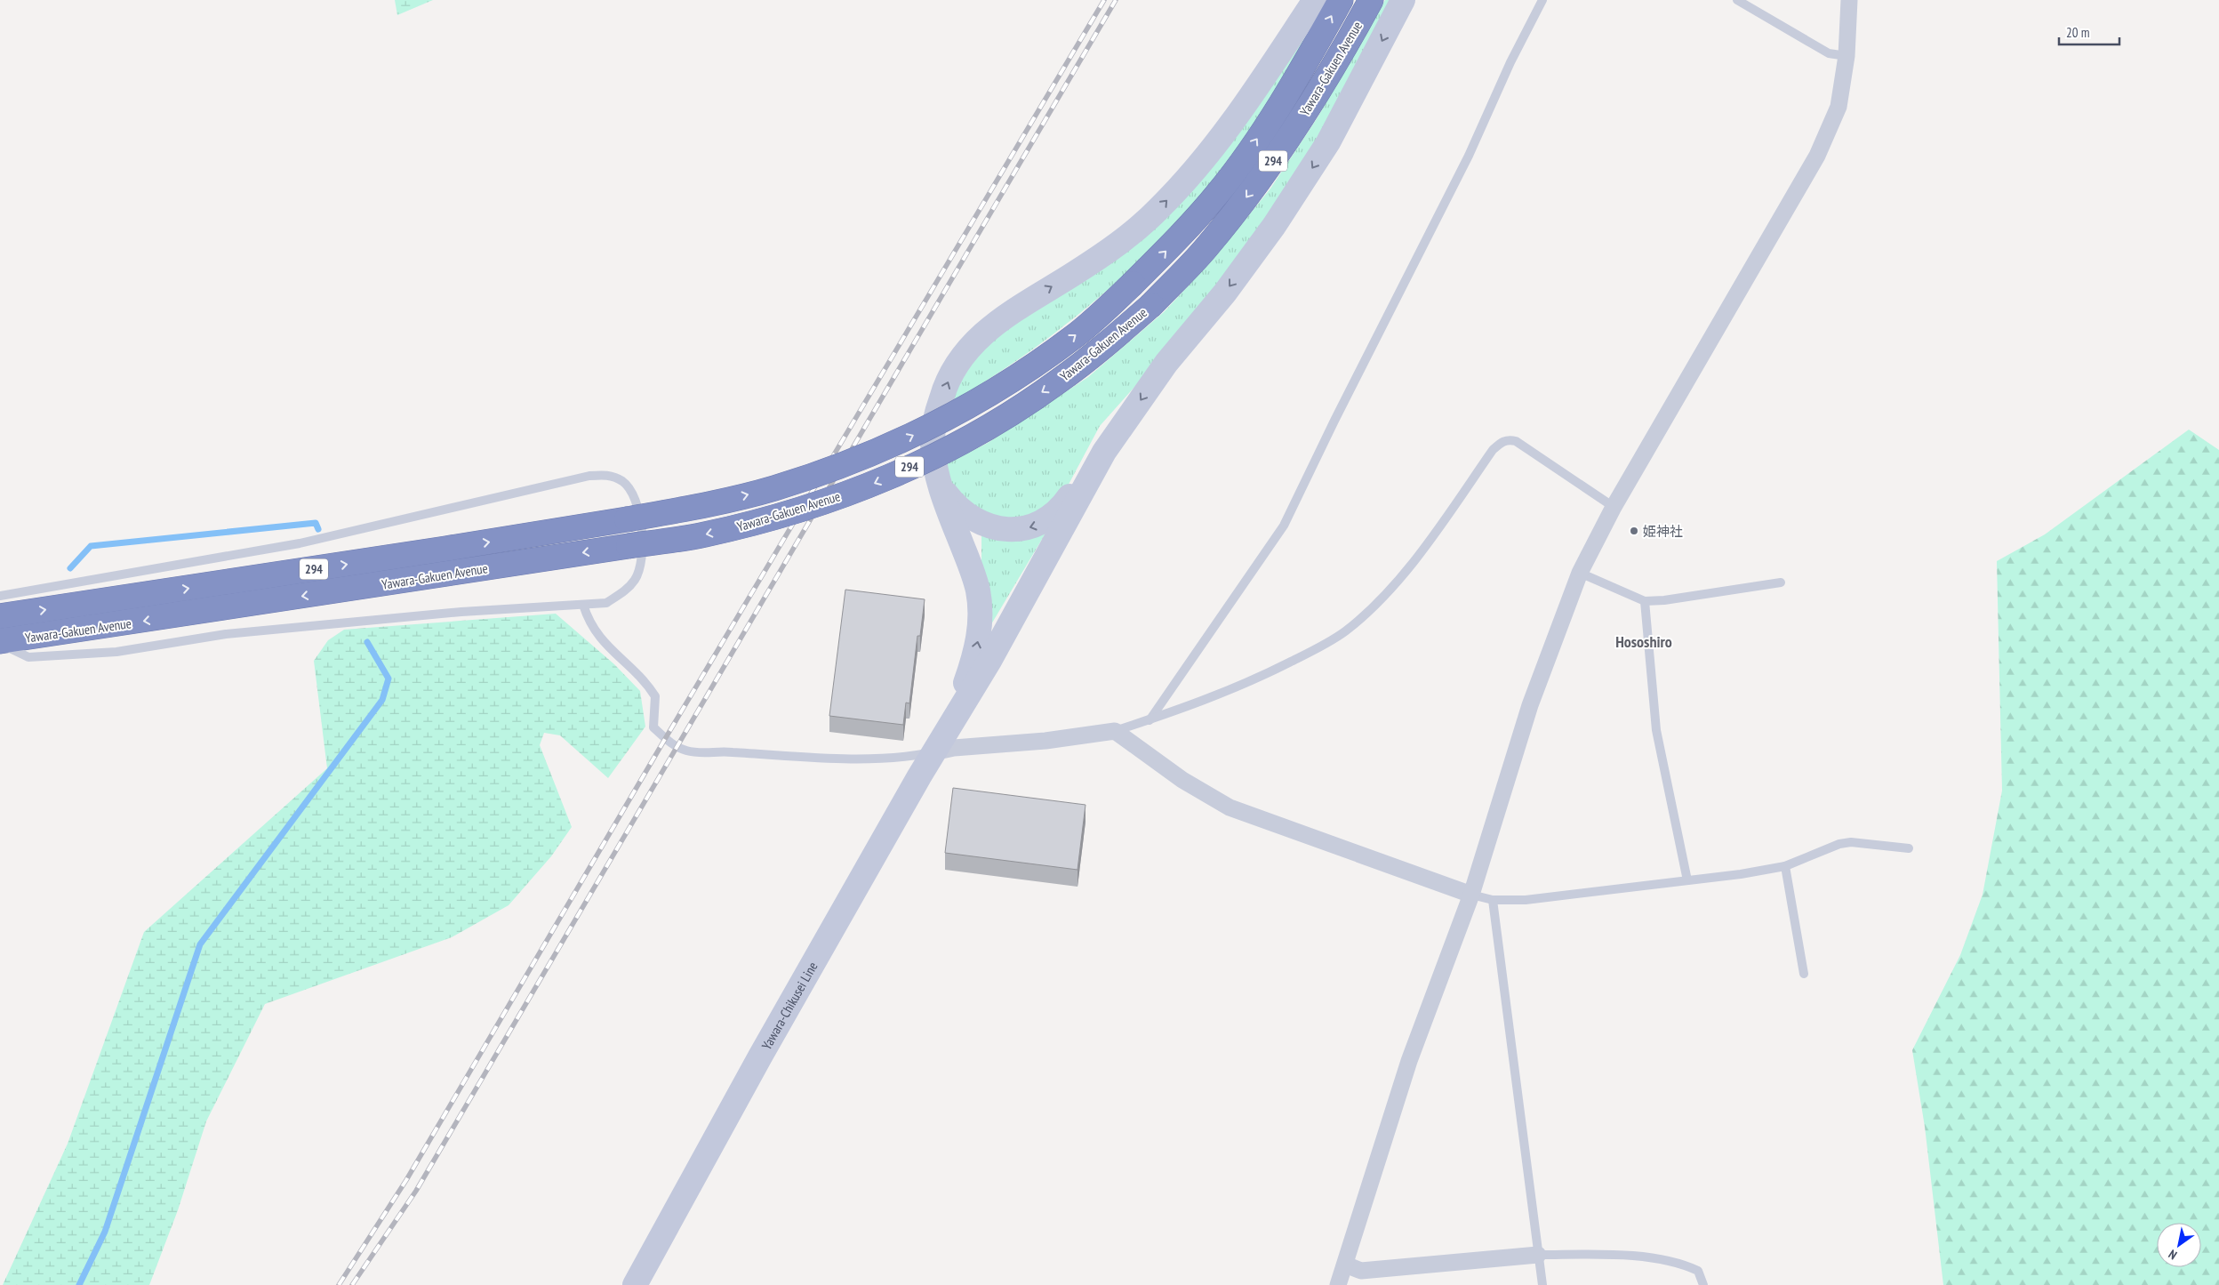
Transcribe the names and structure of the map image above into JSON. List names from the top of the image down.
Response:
{
  "streets": {
    "highway": ["Yawara-Gakuen Avenue", "294"],
    "main road": ["Yawara-Chikusei Line"]
  },
  "districts": ["Hososhiro"],
  "places": ["姫神社"],
  "scale_bar": "20 m",
  "north": "bottom left"
}
